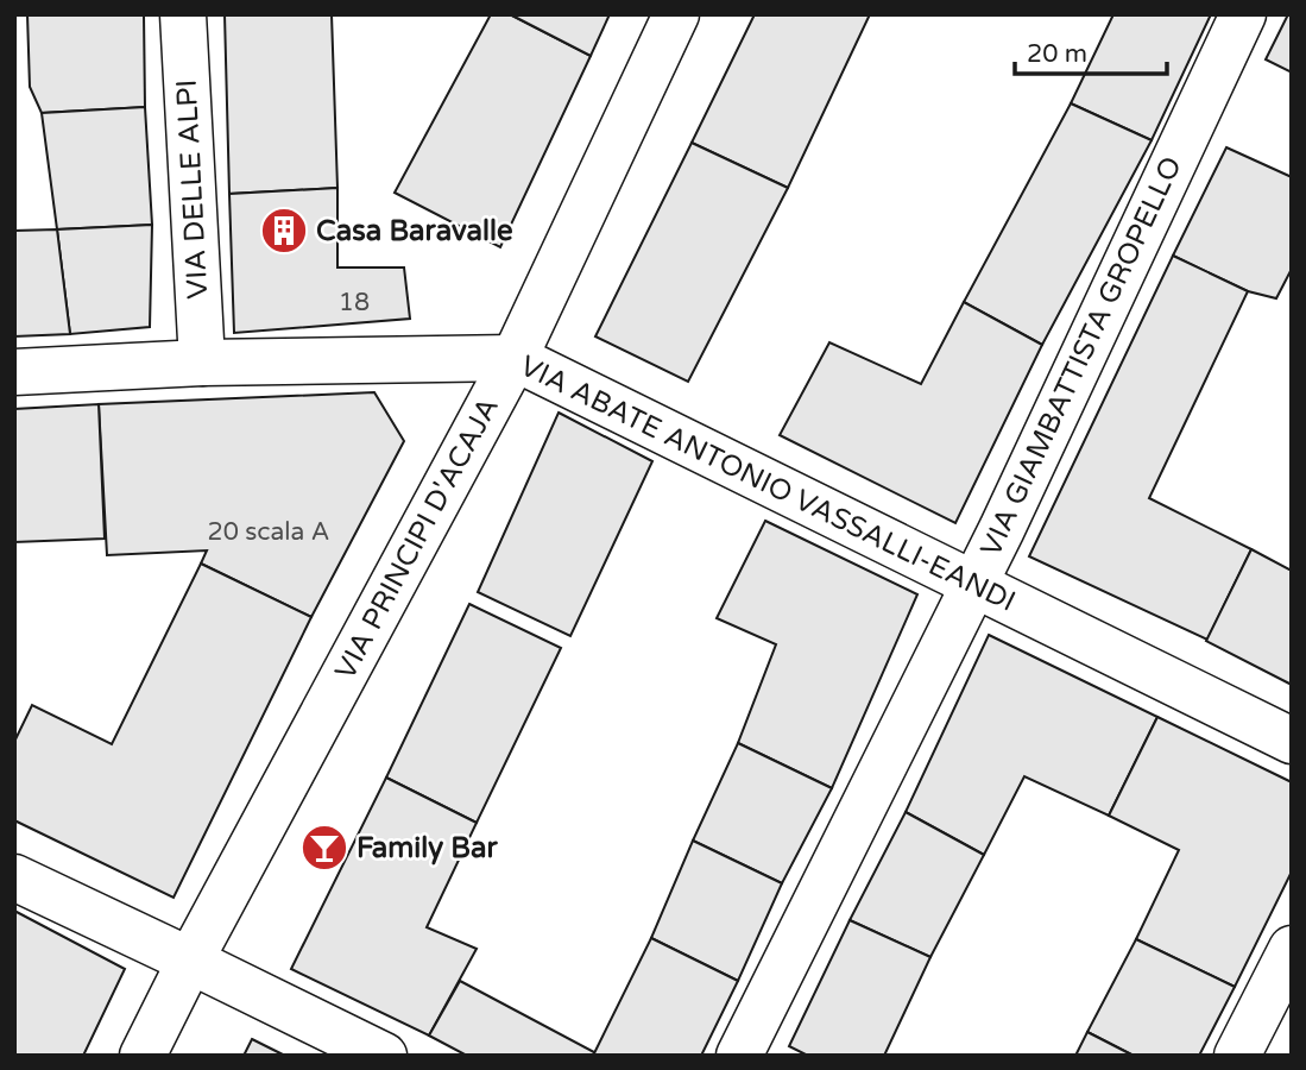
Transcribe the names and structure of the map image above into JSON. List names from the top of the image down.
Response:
{
  "streets": {
    "street": [
      "VIA DELLE ALPI",
      "VIA GIAMBATTISTA GROPELLO",
      "VIA ABATE ANTONIO VASSALLI-EANDI",
      "VIA PRINCIPI D'ACAJA"
    ]
  },
  "crossings": [
    ["VIA DELLE ALPI", "VIA ABATE ANTONIO VASSALLI-EANDI"],
    ["VIA GIAMBATTISTA GROPELLO", "VIA ABATE ANTONIO VASSALLI-EANDI"],
    ["VIA ABATE ANTONIO VASSALLI-EANDI", "VIA PRINCIPI D'ACAJA"]
  ],
  "places": {
    "building": ["Casa Baravalle"],
    "bar": ["Family Bar"]
  },
  "house_numbers": ["18", "20 scala A"],
  "scale_bar": "20 m"
}
